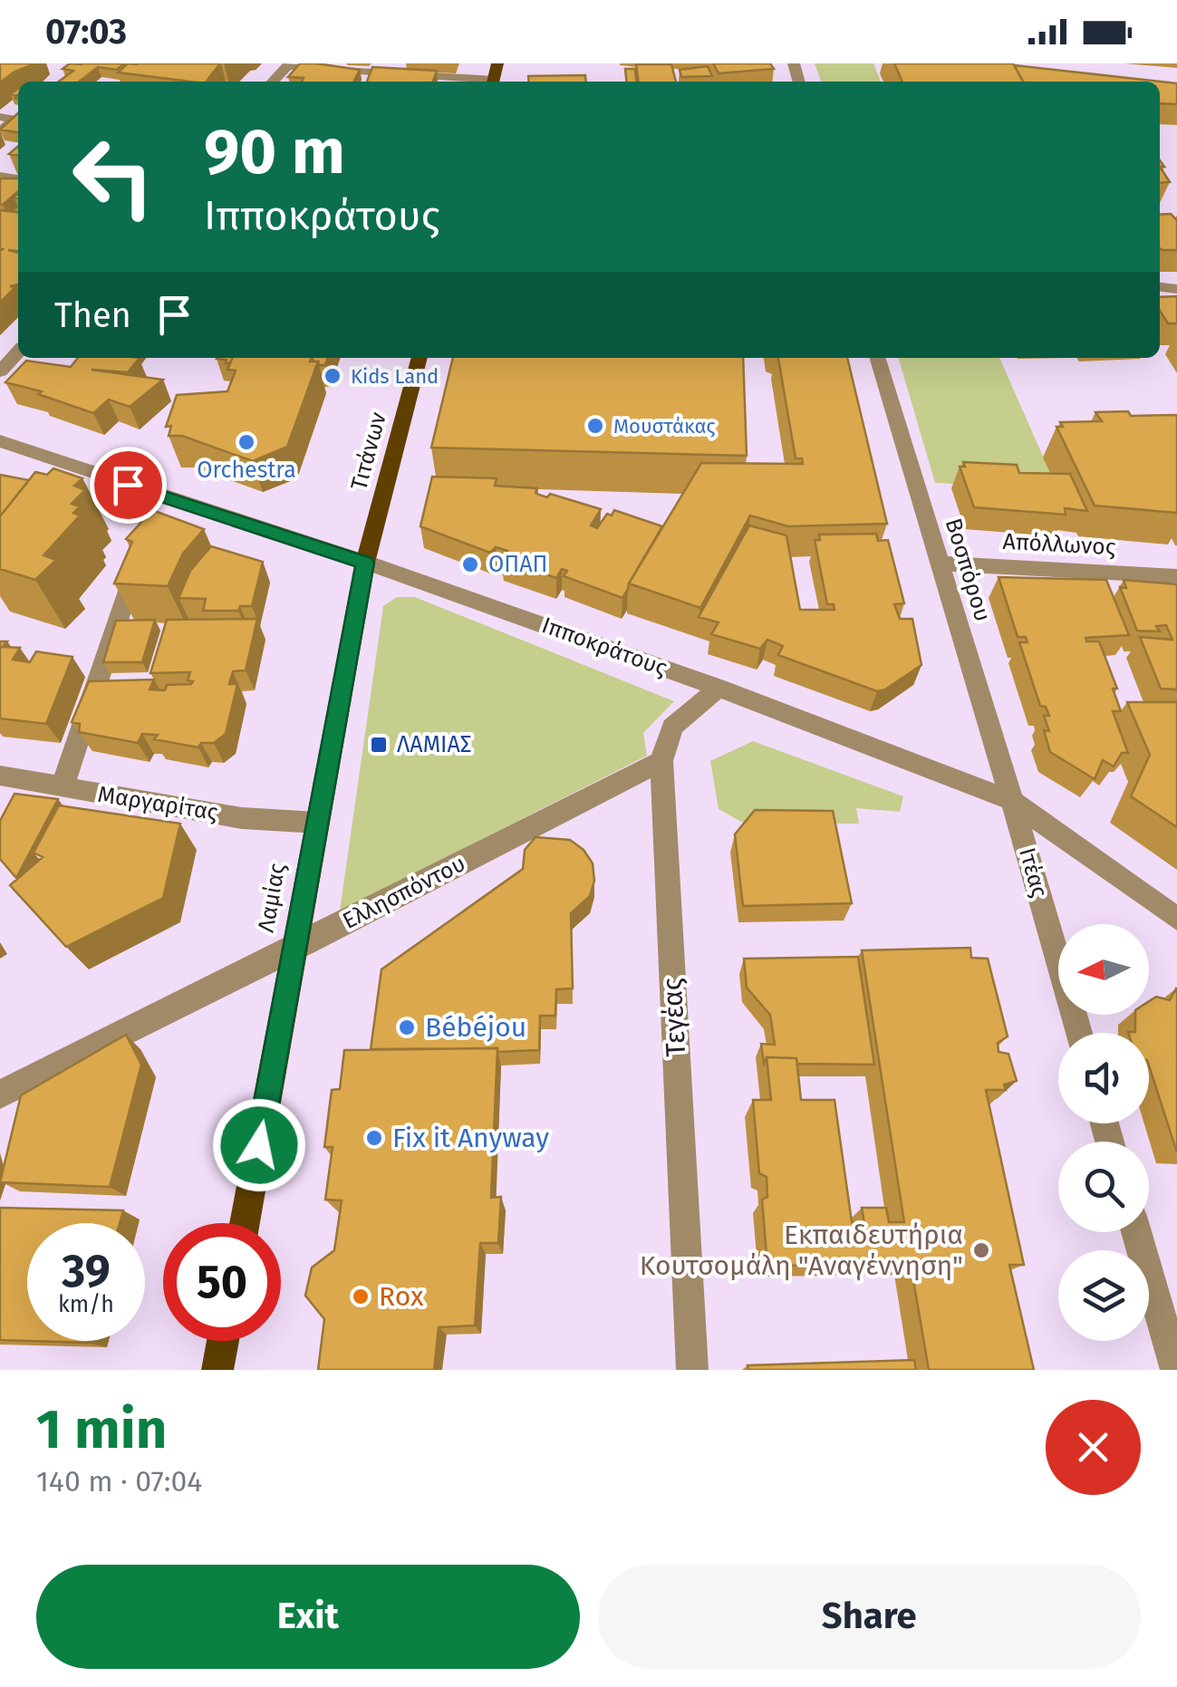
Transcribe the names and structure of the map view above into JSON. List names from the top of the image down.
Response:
{
  "streets": {
    "main road": ["Τιτάνων", "Λαμίας"],
    "street": [
      "Απόλλωνος",
      "Βοσπόρου",
      "Ιπποκράτους",
      "Μαργαρίτας",
      "Ιτέας",
      "Ελλησπόντου",
      "Τεγέας"
    ]
  },
  "crossings": [
    ["Τιτάνων", "Ιπποκράτους"],
    ["Τιτάνων", "Λαμίας"],
    ["Απόλλωνος", "Βοσπόρου"],
    ["Βοσπόρου", "Ιπποκράτους"],
    ["Βοσπόρου", "Ιτέας"],
    ["Ιπποκράτους", "Ιτέας"],
    ["Ιπποκράτους", "Λαμίας"],
    ["Ιπποκράτους", "Τεγέας"],
    ["Μαργαρίτας", "Λαμίας"],
    ["Ελλησπόντου", "Λαμίας"],
    ["Ελλησπόντου", "Τεγέας"]
  ],
  "places": {
    "other": [
      "Kids Land",
      "Μουστάκας",
      "Orchestra",
      "ΟΠΑΠ",
      "Bébéjou",
      "Fix it Anyway",
      "Εκπαιδευτήρια Κουτσομάλη \"Αναγέννηση\"",
      "Rox"
    ],
    "transit": ["ΛΑΜΙΑΣ"]
  },
  "north": "left",
  "page": {
    "status": "07:03",
    "turn": ["90 m", "Ιπποκράτους"],
    "then": "Then",
    "speed": "39 km/h",
    "limit": "50",
    "heading": ["1 min", "140 m · 07:04"],
    "buttons": ["Exit", "Share"]
  }
}
